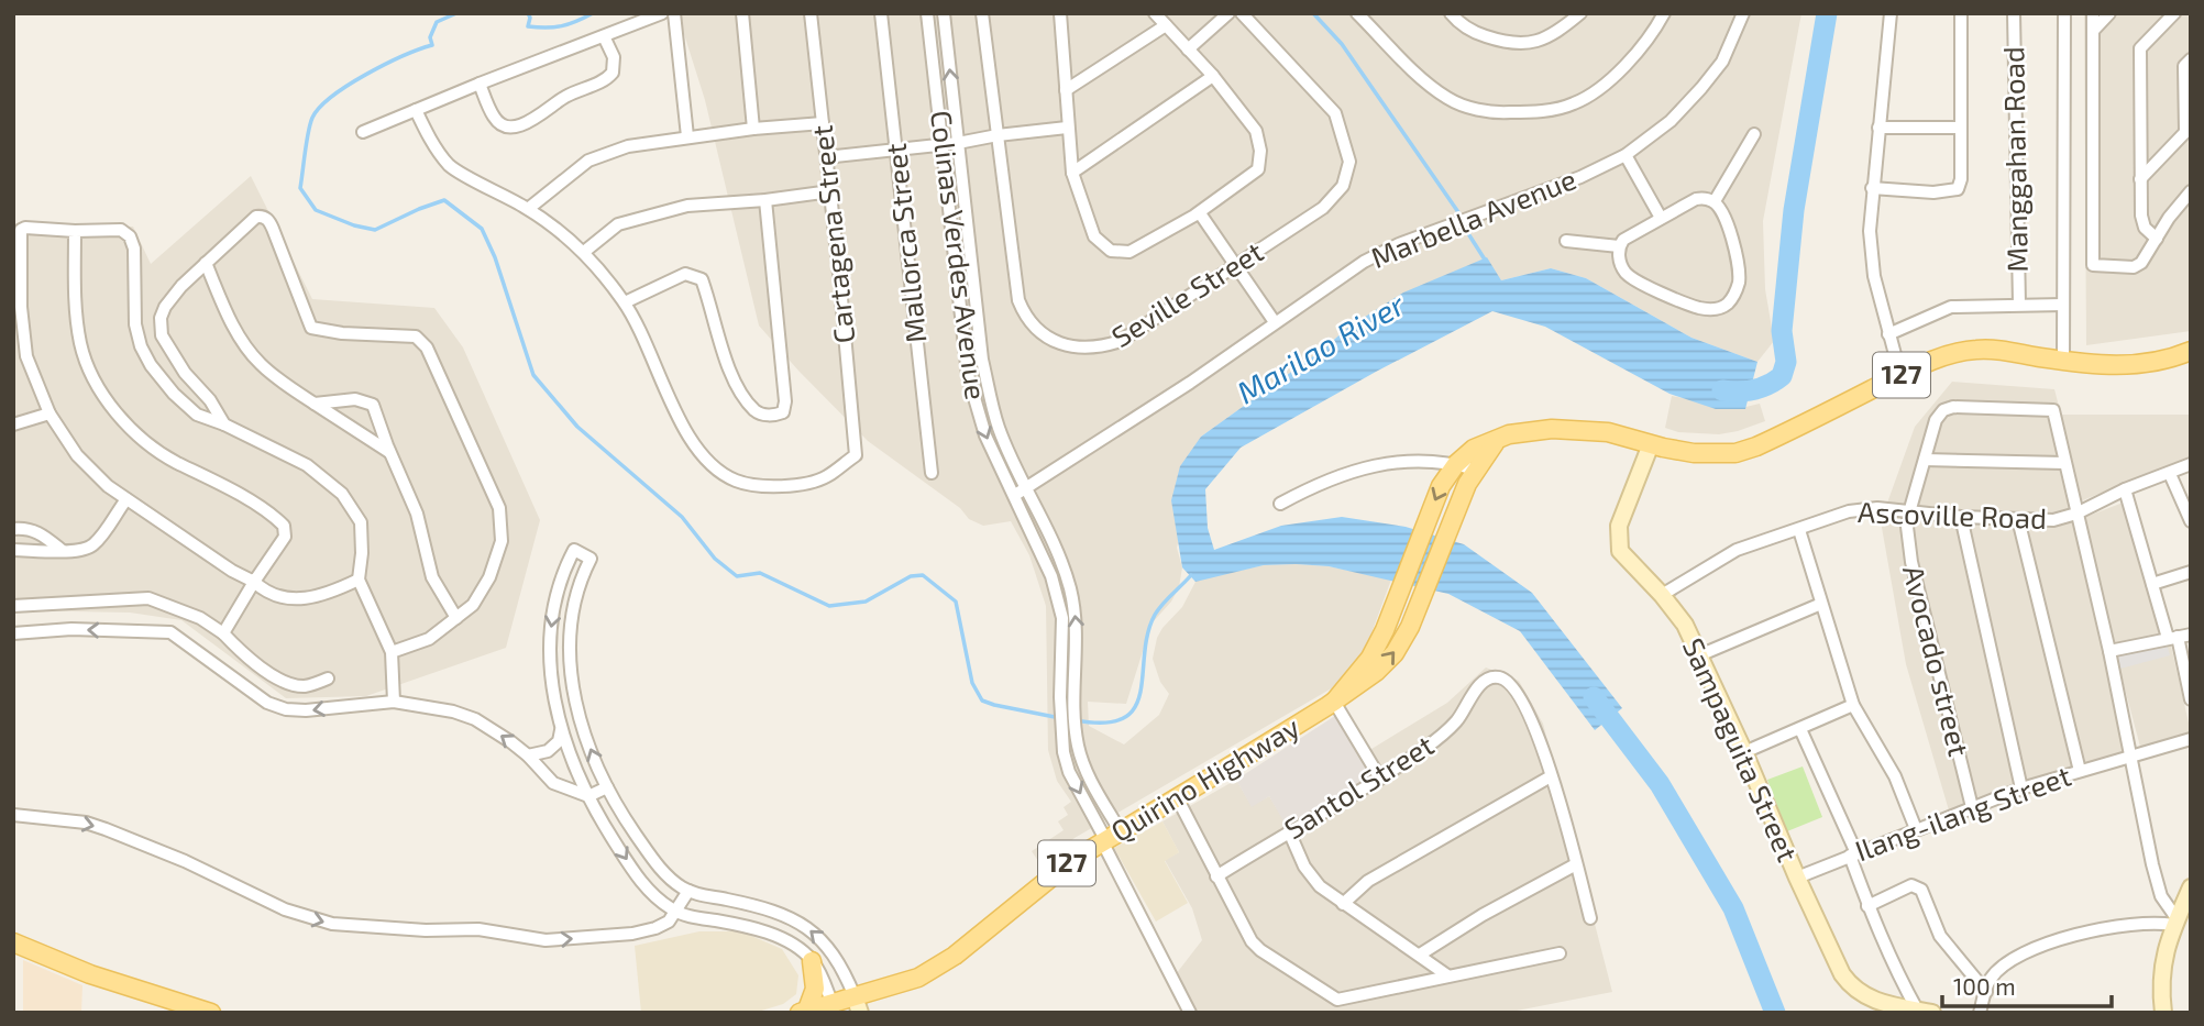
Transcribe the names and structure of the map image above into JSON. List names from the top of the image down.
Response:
{
  "streets": {
    "main road": ["127", "Quirino Highway"],
    "street": [
      "Manggahan Road",
      "Marbella Avenue",
      "Cartagena Street",
      "Mallorca Street",
      "Colinas Verdes Avenue",
      "Seville Street",
      "Ascoville Road",
      "Avocado street",
      "Sampaguita Street",
      "Santol Street",
      "Ilang-ilang Street"
    ]
  },
  "crossings": [
    ["Marbella Avenue", "Colinas Verdes Avenue"],
    ["Colinas Verdes Avenue", "Quirino Highway"],
    ["Ascoville Road", "Avocado street"],
    ["Ascoville Road", "Sampaguita Street"],
    ["Ascoville Road", "Ilang-ilang Street"],
    ["Avocado street", "Ilang-ilang Street"],
    ["Sampaguita Street", "Quirino Highway"],
    ["Sampaguita Street", "Ilang-ilang Street"]
  ],
  "water": ["Marilao River"],
  "scale_bar": "100 m"
}
